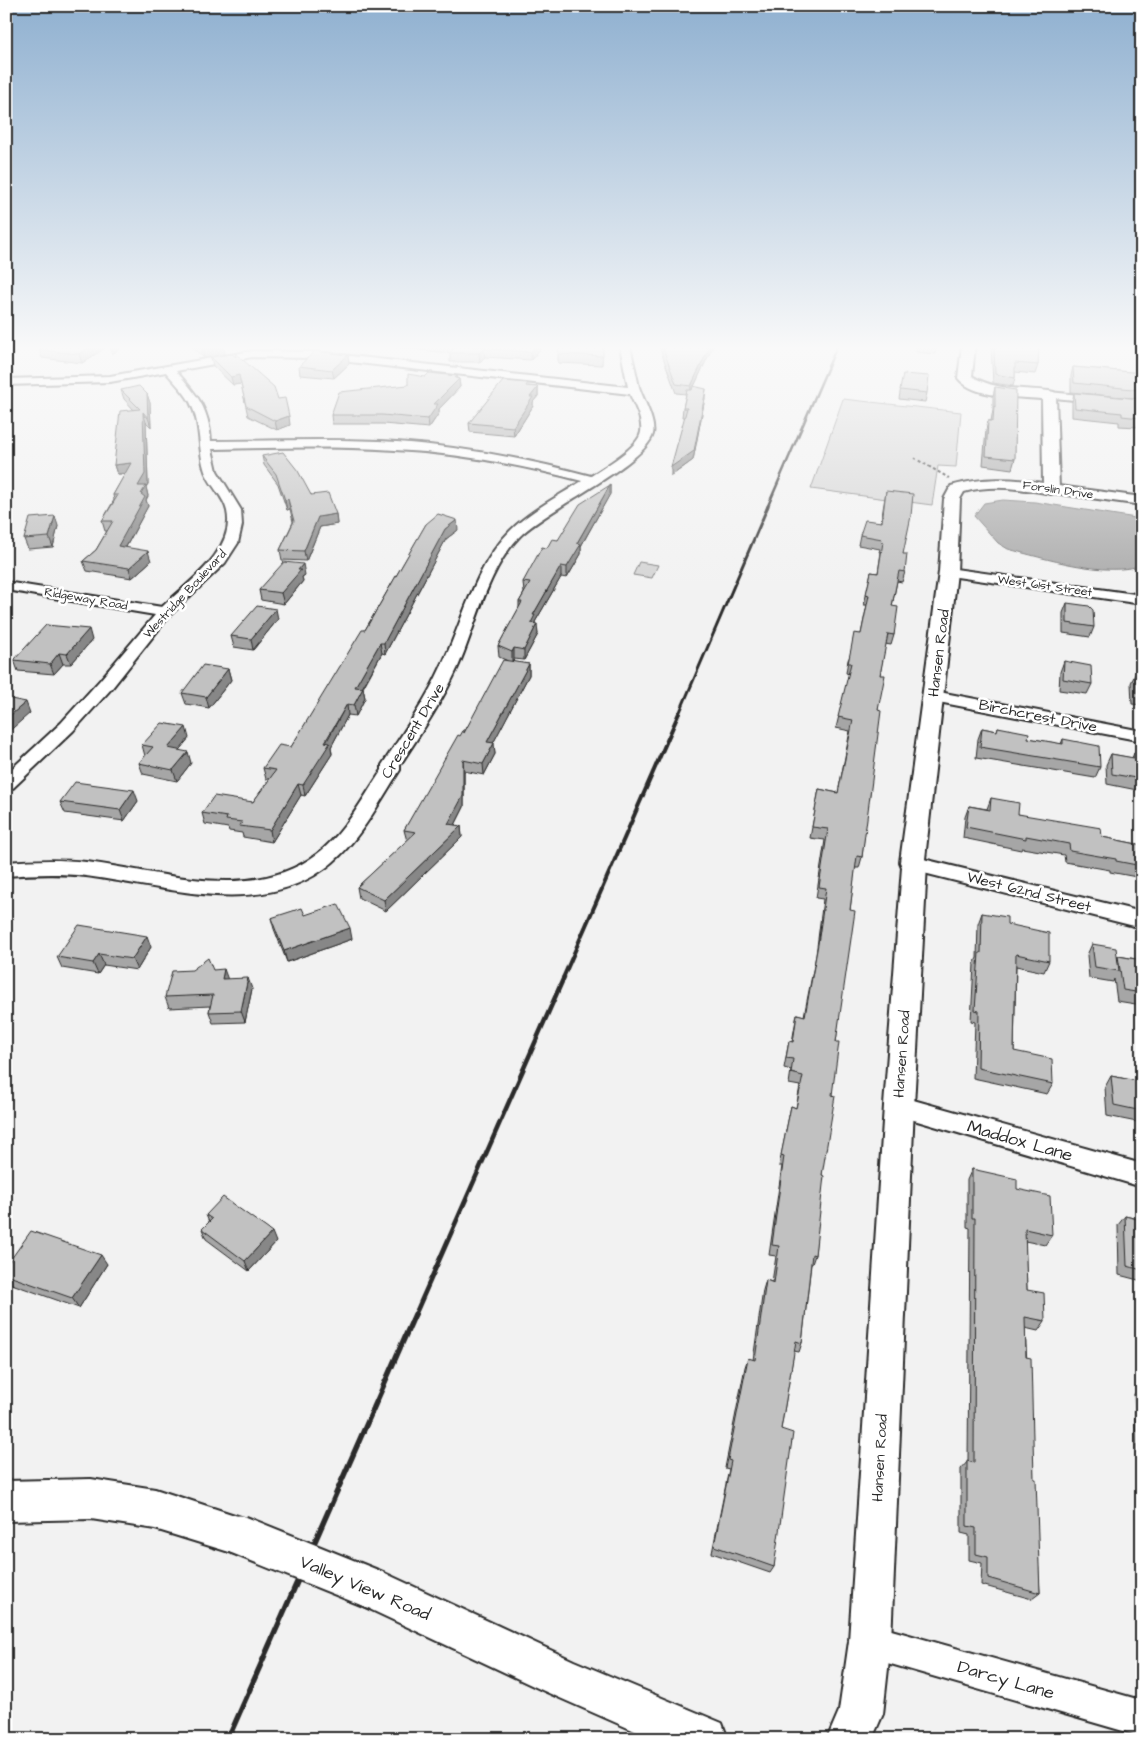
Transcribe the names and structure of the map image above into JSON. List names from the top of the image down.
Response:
{
  "streets": {
    "street": [
      "Forslin Drive",
      "West 61st Street",
      "Westridge Boulevard",
      "Ridgeway Road",
      "Hansen Road",
      "Birchcrest Drive",
      "Crescent Drive",
      "West 62nd Street",
      "Maddox Lane",
      "Valley View Road",
      "Darcy Lane"
    ]
  },
  "crossings": [
    ["Forslin Drive", "Hansen Road"],
    ["West 61st Street", "Hansen Road"],
    ["Westridge Boulevard", "Ridgeway Road"],
    ["Hansen Road", "Birchcrest Drive"],
    ["Hansen Road", "West 62nd Street"],
    ["Hansen Road", "Maddox Lane"],
    ["Hansen Road", "Darcy Lane"]
  ]
}
